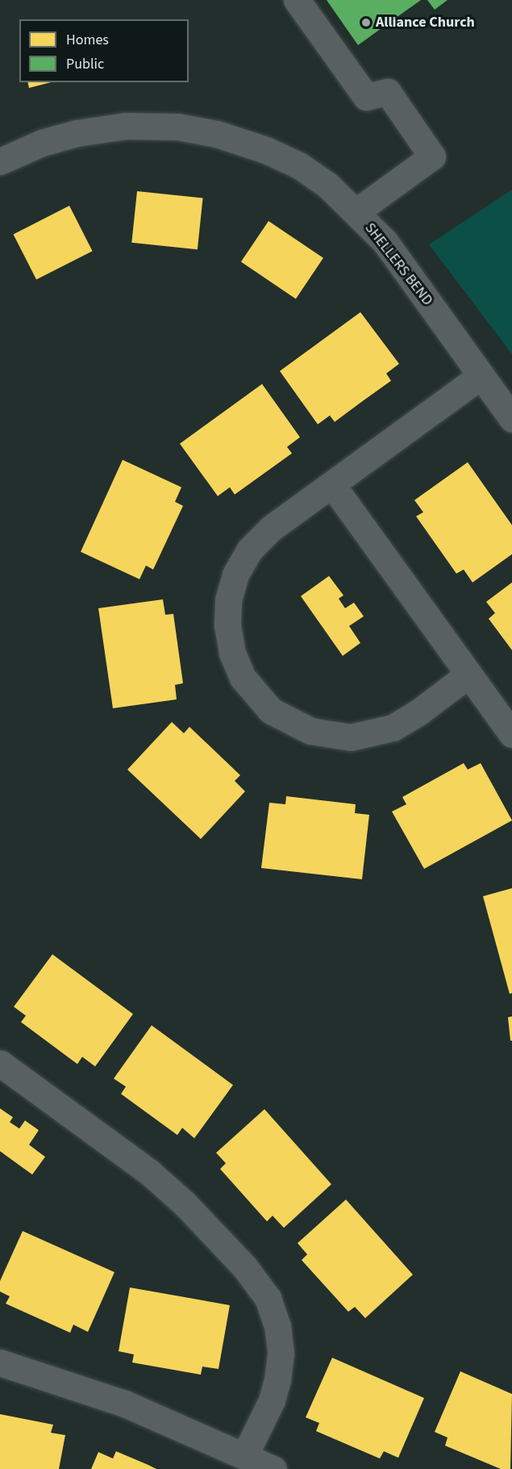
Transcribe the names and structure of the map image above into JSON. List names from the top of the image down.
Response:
{
  "streets": {
    "street": ["SHELLERS BEND"]
  },
  "places": ["Alliance Church"],
  "legend": ["Homes", "Public"]
}
